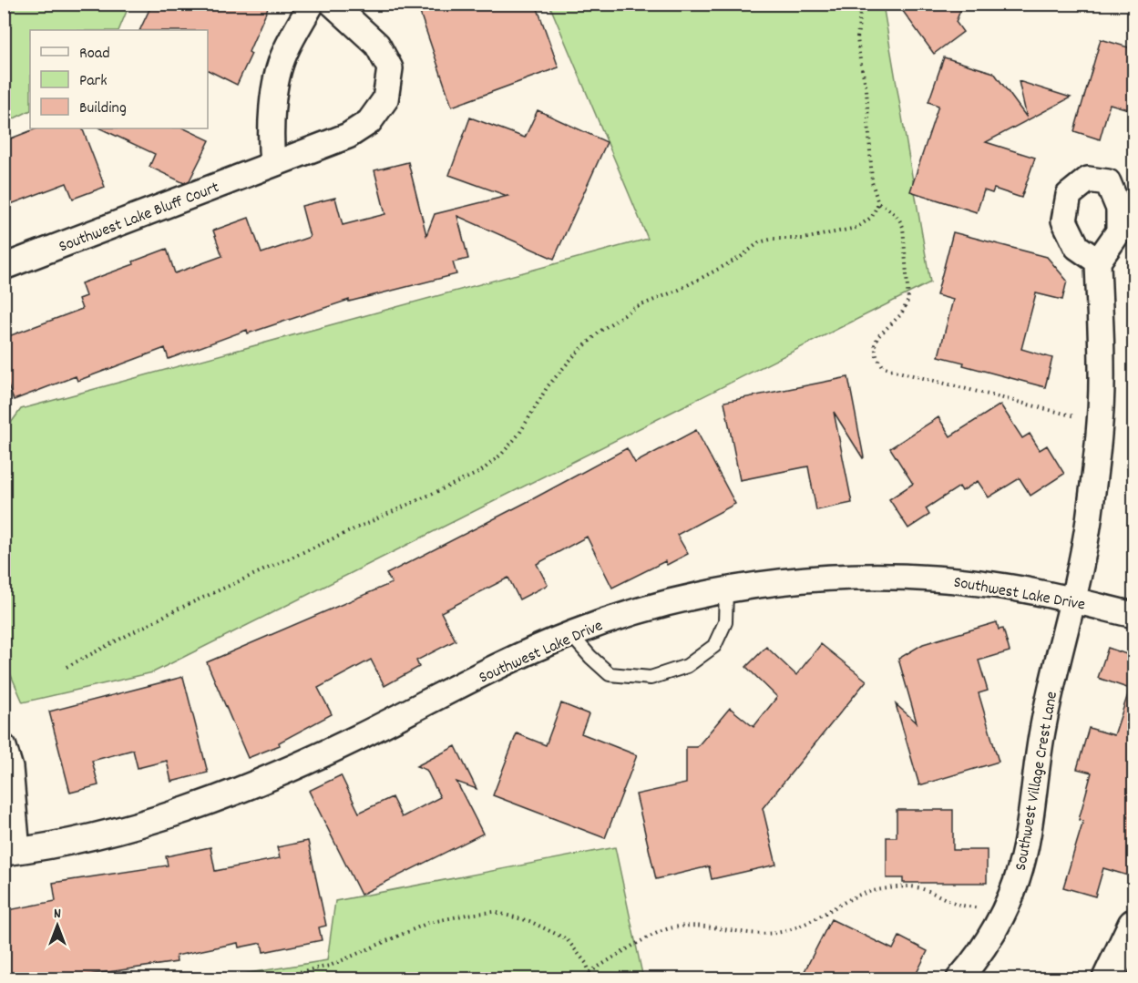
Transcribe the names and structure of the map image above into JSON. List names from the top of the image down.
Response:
{
  "streets": {
    "street": ["Southwest Lake Bluff Court", "Southwest Lake Drive", "Southwest Village Crest Lane"]
  },
  "crossings": [
    ["Southwest Lake Drive", "Southwest Village Crest Lane"]
  ],
  "legend": ["Road", "Park", "Building"],
  "north": "top"
}
